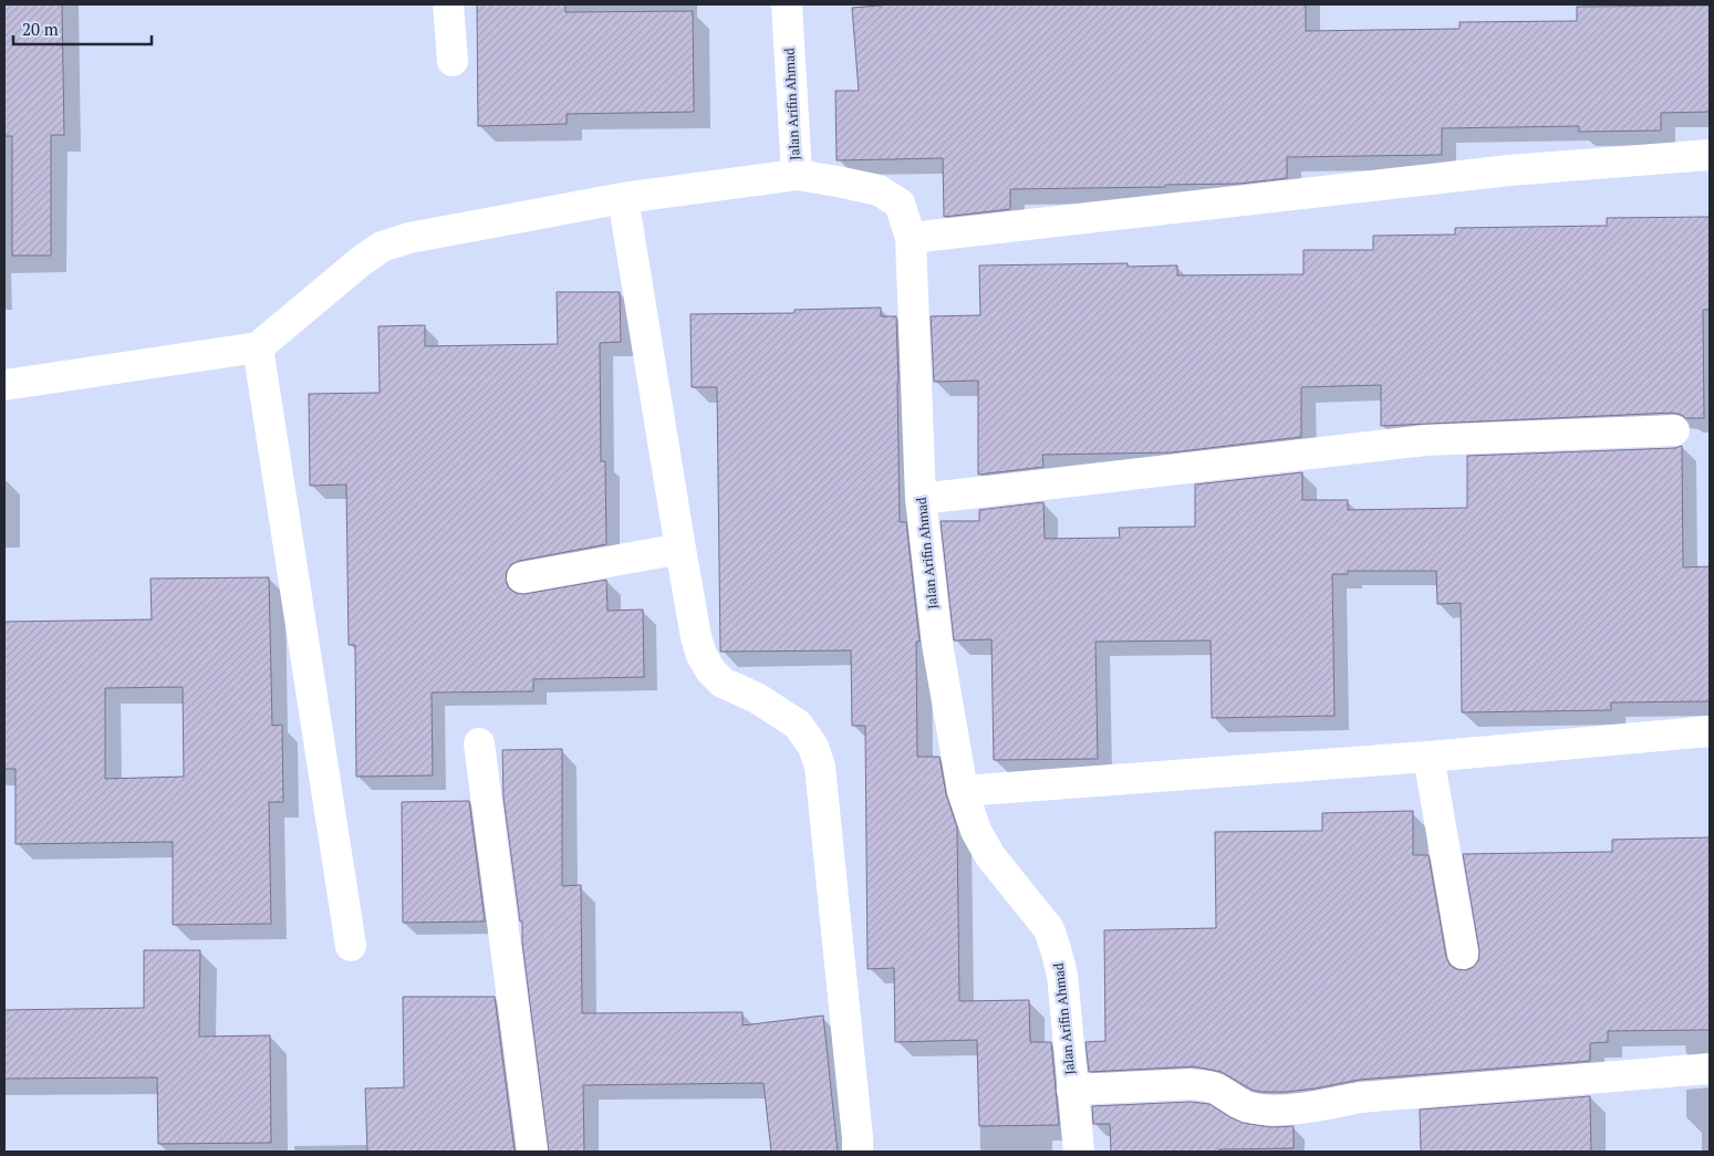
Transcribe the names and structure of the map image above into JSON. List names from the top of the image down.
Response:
{
  "streets": {
    "street": ["Jalan Arifin Ahmad"]
  },
  "scale_bar": "20 m"
}
